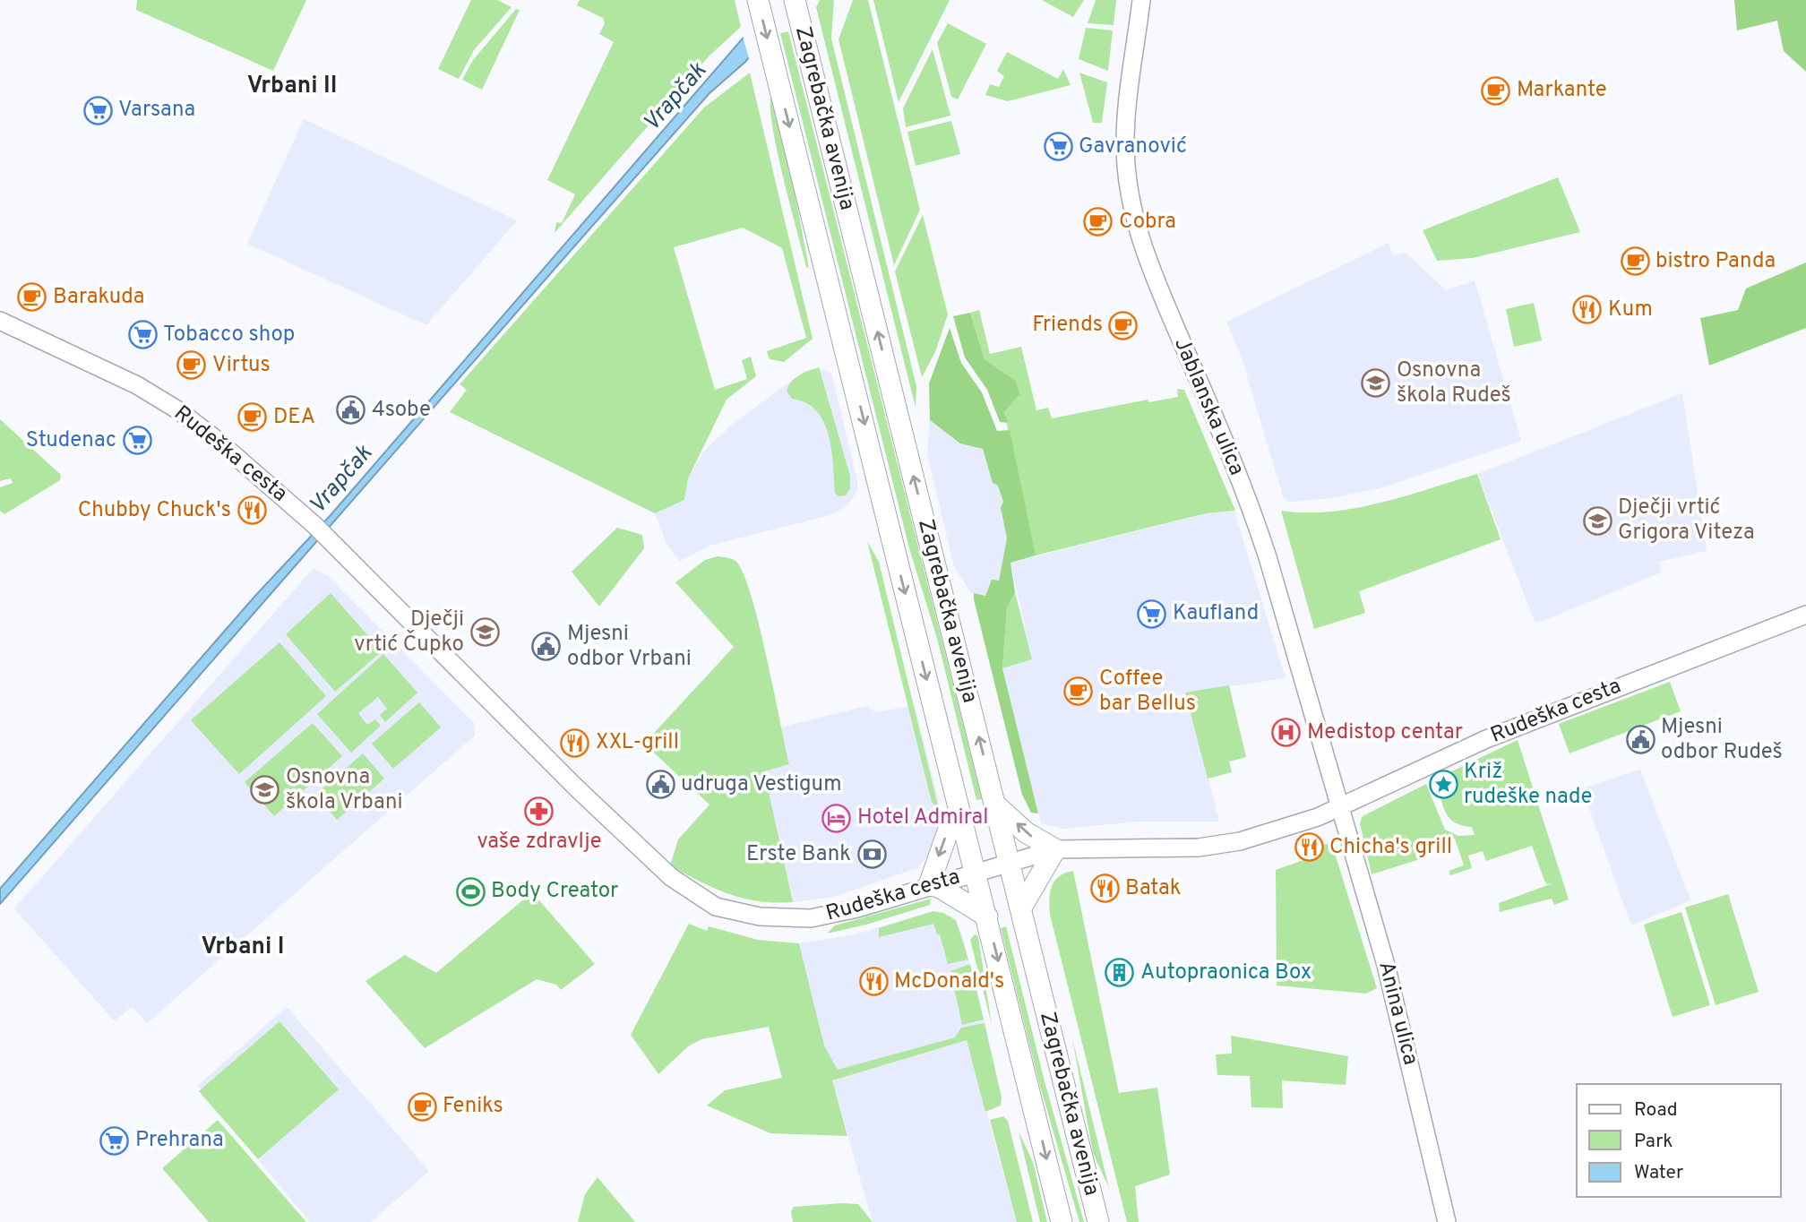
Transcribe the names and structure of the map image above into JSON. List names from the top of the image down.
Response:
{
  "streets": {
    "main road": ["Zagrebačka avenija"],
    "street": ["Jablanska ulica", "Rudeška cesta", "Anina ulica"]
  },
  "crossings": [
    ["Zagrebačka avenija", "Rudeška cesta"],
    ["Jablanska ulica", "Rudeška cesta"],
    ["Jablanska ulica", "Anina ulica"],
    ["Rudeška cesta", "Anina ulica"]
  ],
  "districts": ["Vrbani II", "Vrbani I"],
  "water": ["Vrapčak"],
  "places": {
    "cafe": [
      "Markante",
      "Cobra",
      "bistro Panda",
      "Barakuda",
      "Friends",
      "Virtus",
      "DEA",
      "Coffee bar Bellus",
      "Feniks"
    ],
    "supermarket": [
      "Varsana",
      "Gavranović",
      "Tobacco shop",
      "Studenac",
      "Kaufland",
      "Prehrana"
    ],
    "restaurant": [
      "Kum",
      "Chubby Chuck's",
      "XXL-grill",
      "Chicha's grill",
      "Batak",
      "McDonald's"
    ],
    "school or university": [
      "Osnovna škola Rudeš",
      "Dječji vrtić Grigora Viteza",
      "Dječji vrtić Čupko",
      "Osnovna škola Vrbani"
    ],
    "public building": [
      "4sobe",
      "Mjesni odbor Vrbani",
      "Mjesni odbor Rudeš",
      "udruga Vestigum"
    ],
    "hospital": ["Medistop centar"],
    "place": ["Križ rudeške nade"],
    "pharmacy": ["vaše zdravlje"],
    "hotel": ["Hotel Admiral"],
    "bank": ["Erste Bank"],
    "sports": ["Body Creator"],
    "building": ["Autopraonica Box"]
  },
  "legend": ["Road", "Park", "Water"]
}
